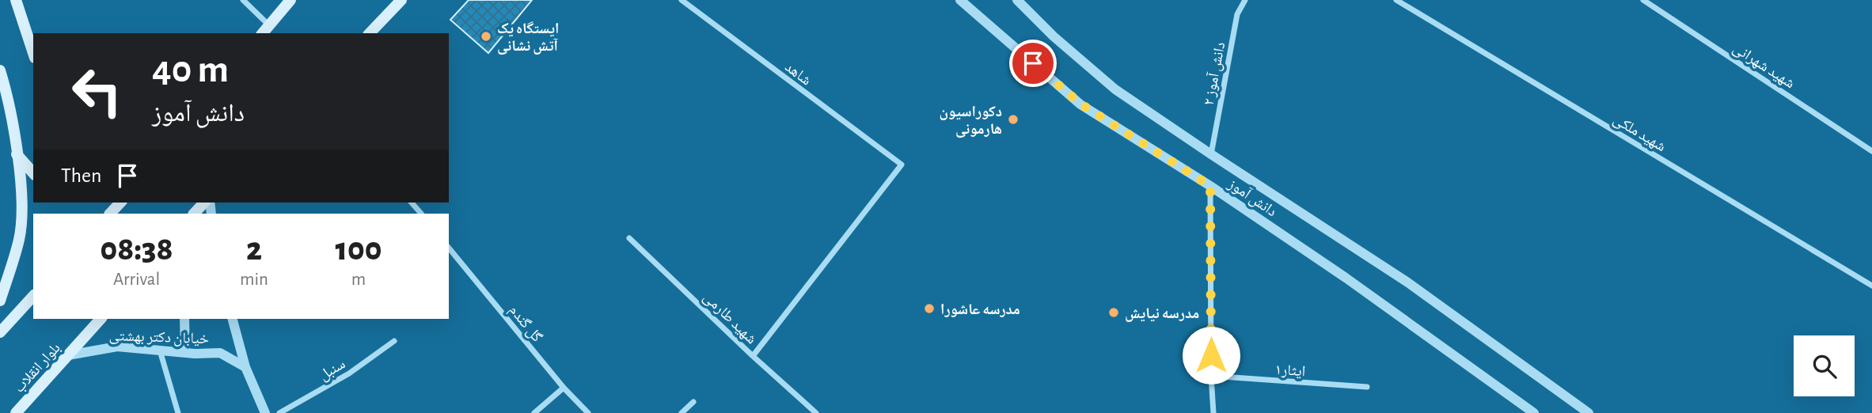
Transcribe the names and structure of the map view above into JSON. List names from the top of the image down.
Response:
{
  "streets": {
    "main road": ["بلوار انقلاب"],
    "street": [
      "شهید شهرانی",
      "شاهد",
      "دانش آموز ۲",
      "شهید ملکی",
      "دانش آموز",
      "شهید طارمی",
      "گل گندم",
      "خیابان دکتر بهشتی",
      "سنبل",
      "ایثار۱"
    ]
  },
  "crossings": [
    ["شاهد", "شهید طارمی"],
    ["دانش آموز ۲", "دانش آموز"],
    ["خیابان دکتر بهشتی", "بلوار انقلاب"]
  ],
  "places": [
    "ایستگاه یک آتش نشانی",
    "دکوراسیون هارمونی",
    "مدرسه عاشورا",
    "مدرسه نیایش"
  ],
  "page": {
    "turn": ["40 m", "دانش آموز"],
    "then": "Then",
    "eta": [
      "08:38",
      "Arrival",
      "2",
      "min",
      "100",
      "m"
    ]
  }
}
